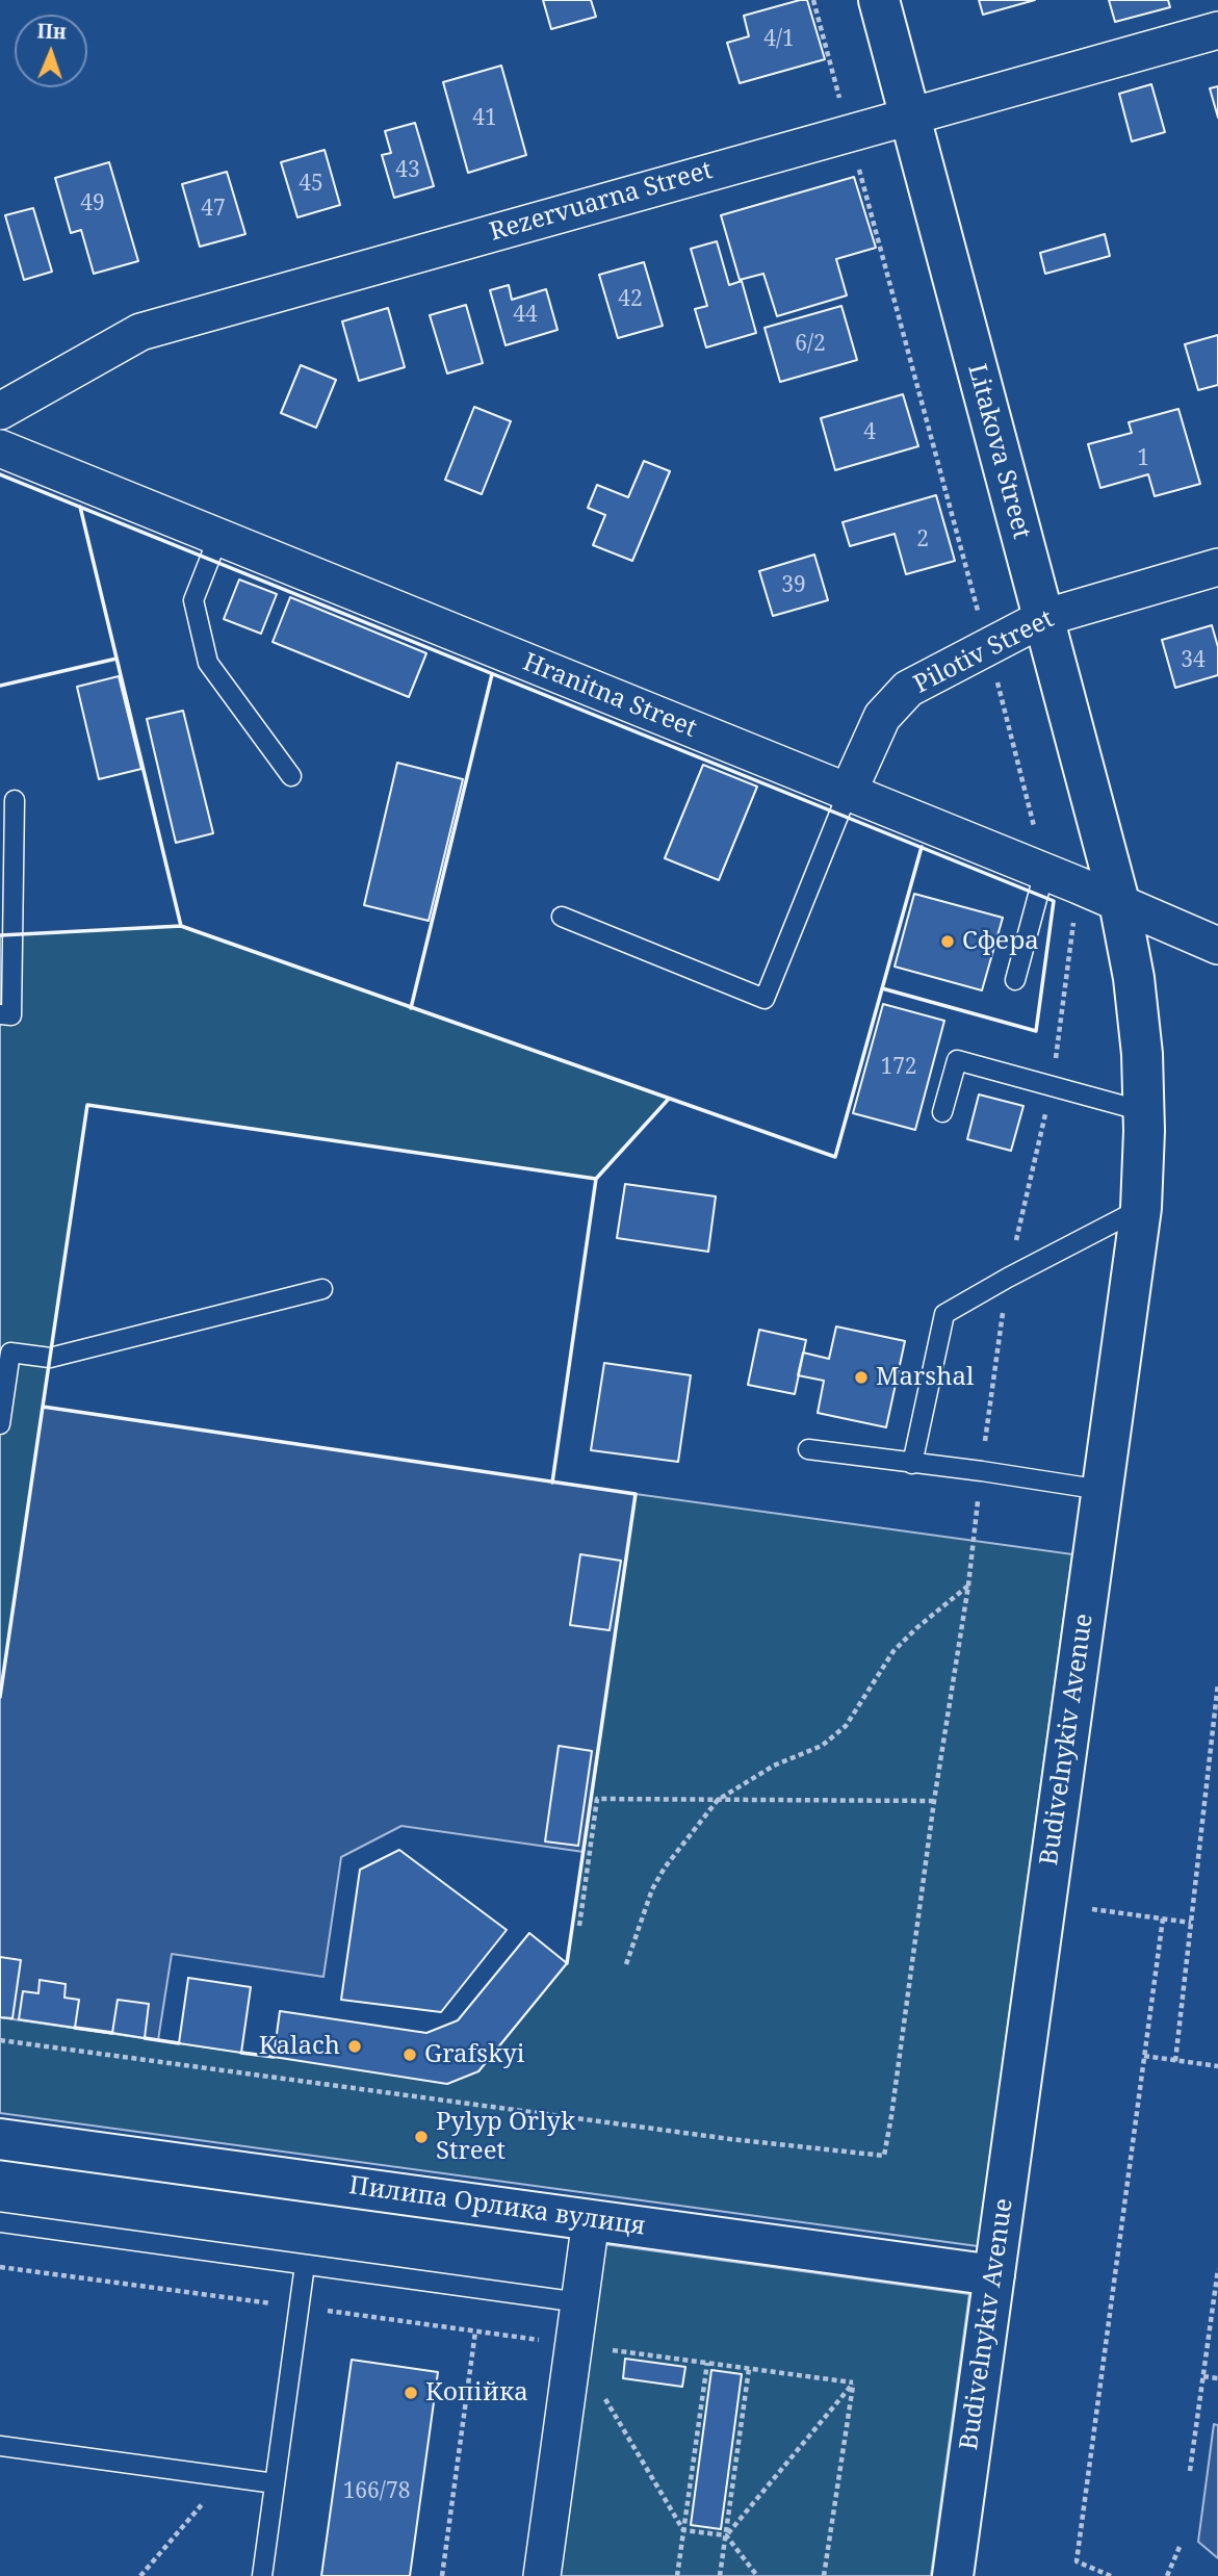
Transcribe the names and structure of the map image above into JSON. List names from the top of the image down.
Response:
{
  "streets": {
    "main road": ["Litakova Street", "Budivelnykiv Avenue", "Пилипа Орлика вулиця"],
    "street": ["Rezervuarna Street", "Pilotiv Street", "Hranitna Street"]
  },
  "crossings": [
    ["Rezervuarna Street", "Litakova Street"],
    ["Litakova Street", "Pilotiv Street"],
    ["Litakova Street", "Hranitna Street"],
    ["Litakova Street", "Budivelnykiv Avenue"],
    ["Pilotiv Street", "Hranitna Street"],
    ["Hranitna Street", "Budivelnykiv Avenue"],
    ["Budivelnykiv Avenue", "Пилипа Орлика вулиця"]
  ],
  "places": [
    "Сфера",
    "Marshal",
    "Kalach",
    "Grafskyi",
    "Pylyp Orlyk Street",
    "Копійка"
  ],
  "house_numbers": [
    "4/1",
    "41",
    "43",
    "45",
    "49",
    "47",
    "42",
    "44",
    "6/2",
    "4",
    "1",
    "2",
    "39",
    "34",
    "172",
    "166/78"
  ],
  "north": "top"
}
